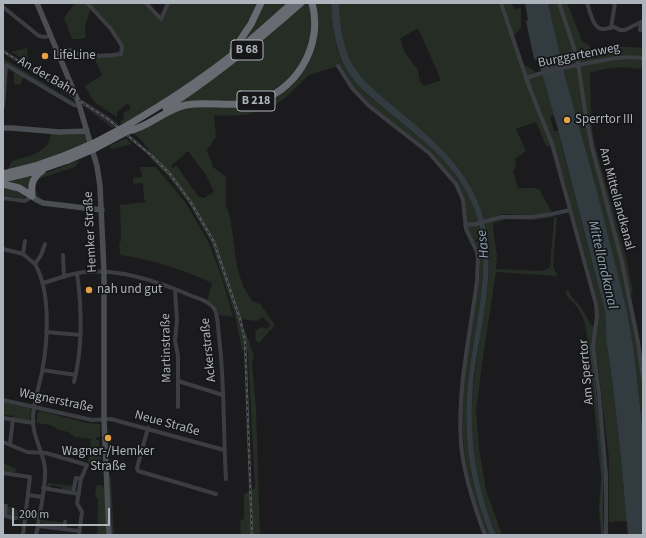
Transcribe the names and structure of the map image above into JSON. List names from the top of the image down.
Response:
{
  "streets": {
    "highway": ["B 68", "B 218"],
    "main road": ["Hemker Straße"],
    "street": [
      "Burggartenweg",
      "An der Bahn",
      "Am Mittellandkanal",
      "Martinstraße",
      "Ackerstraße",
      "Am Sperrtor",
      "Wagnerstraße",
      "Neue Straße"
    ]
  },
  "crossings": [
    ["B 68", "B 218"],
    ["Burggartenweg", "Am Mittellandkanal"],
    ["Burggartenweg", "Am Sperrtor"],
    ["An der Bahn", "Hemker Straße"],
    ["Hemker Straße", "Wagnerstraße"],
    ["Hemker Straße", "Neue Straße"],
    ["Martinstraße", "Ackerstraße"],
    ["Ackerstraße", "Neue Straße"],
    ["Wagnerstraße", "Neue Straße"]
  ],
  "water": ["Hase", "Mittellandkanal"],
  "places": [
    "LifeLine",
    "Sperrtor III",
    "nah und gut",
    "Wagner-/Hemker Straße"
  ],
  "scale_bar": "200 m"
}
